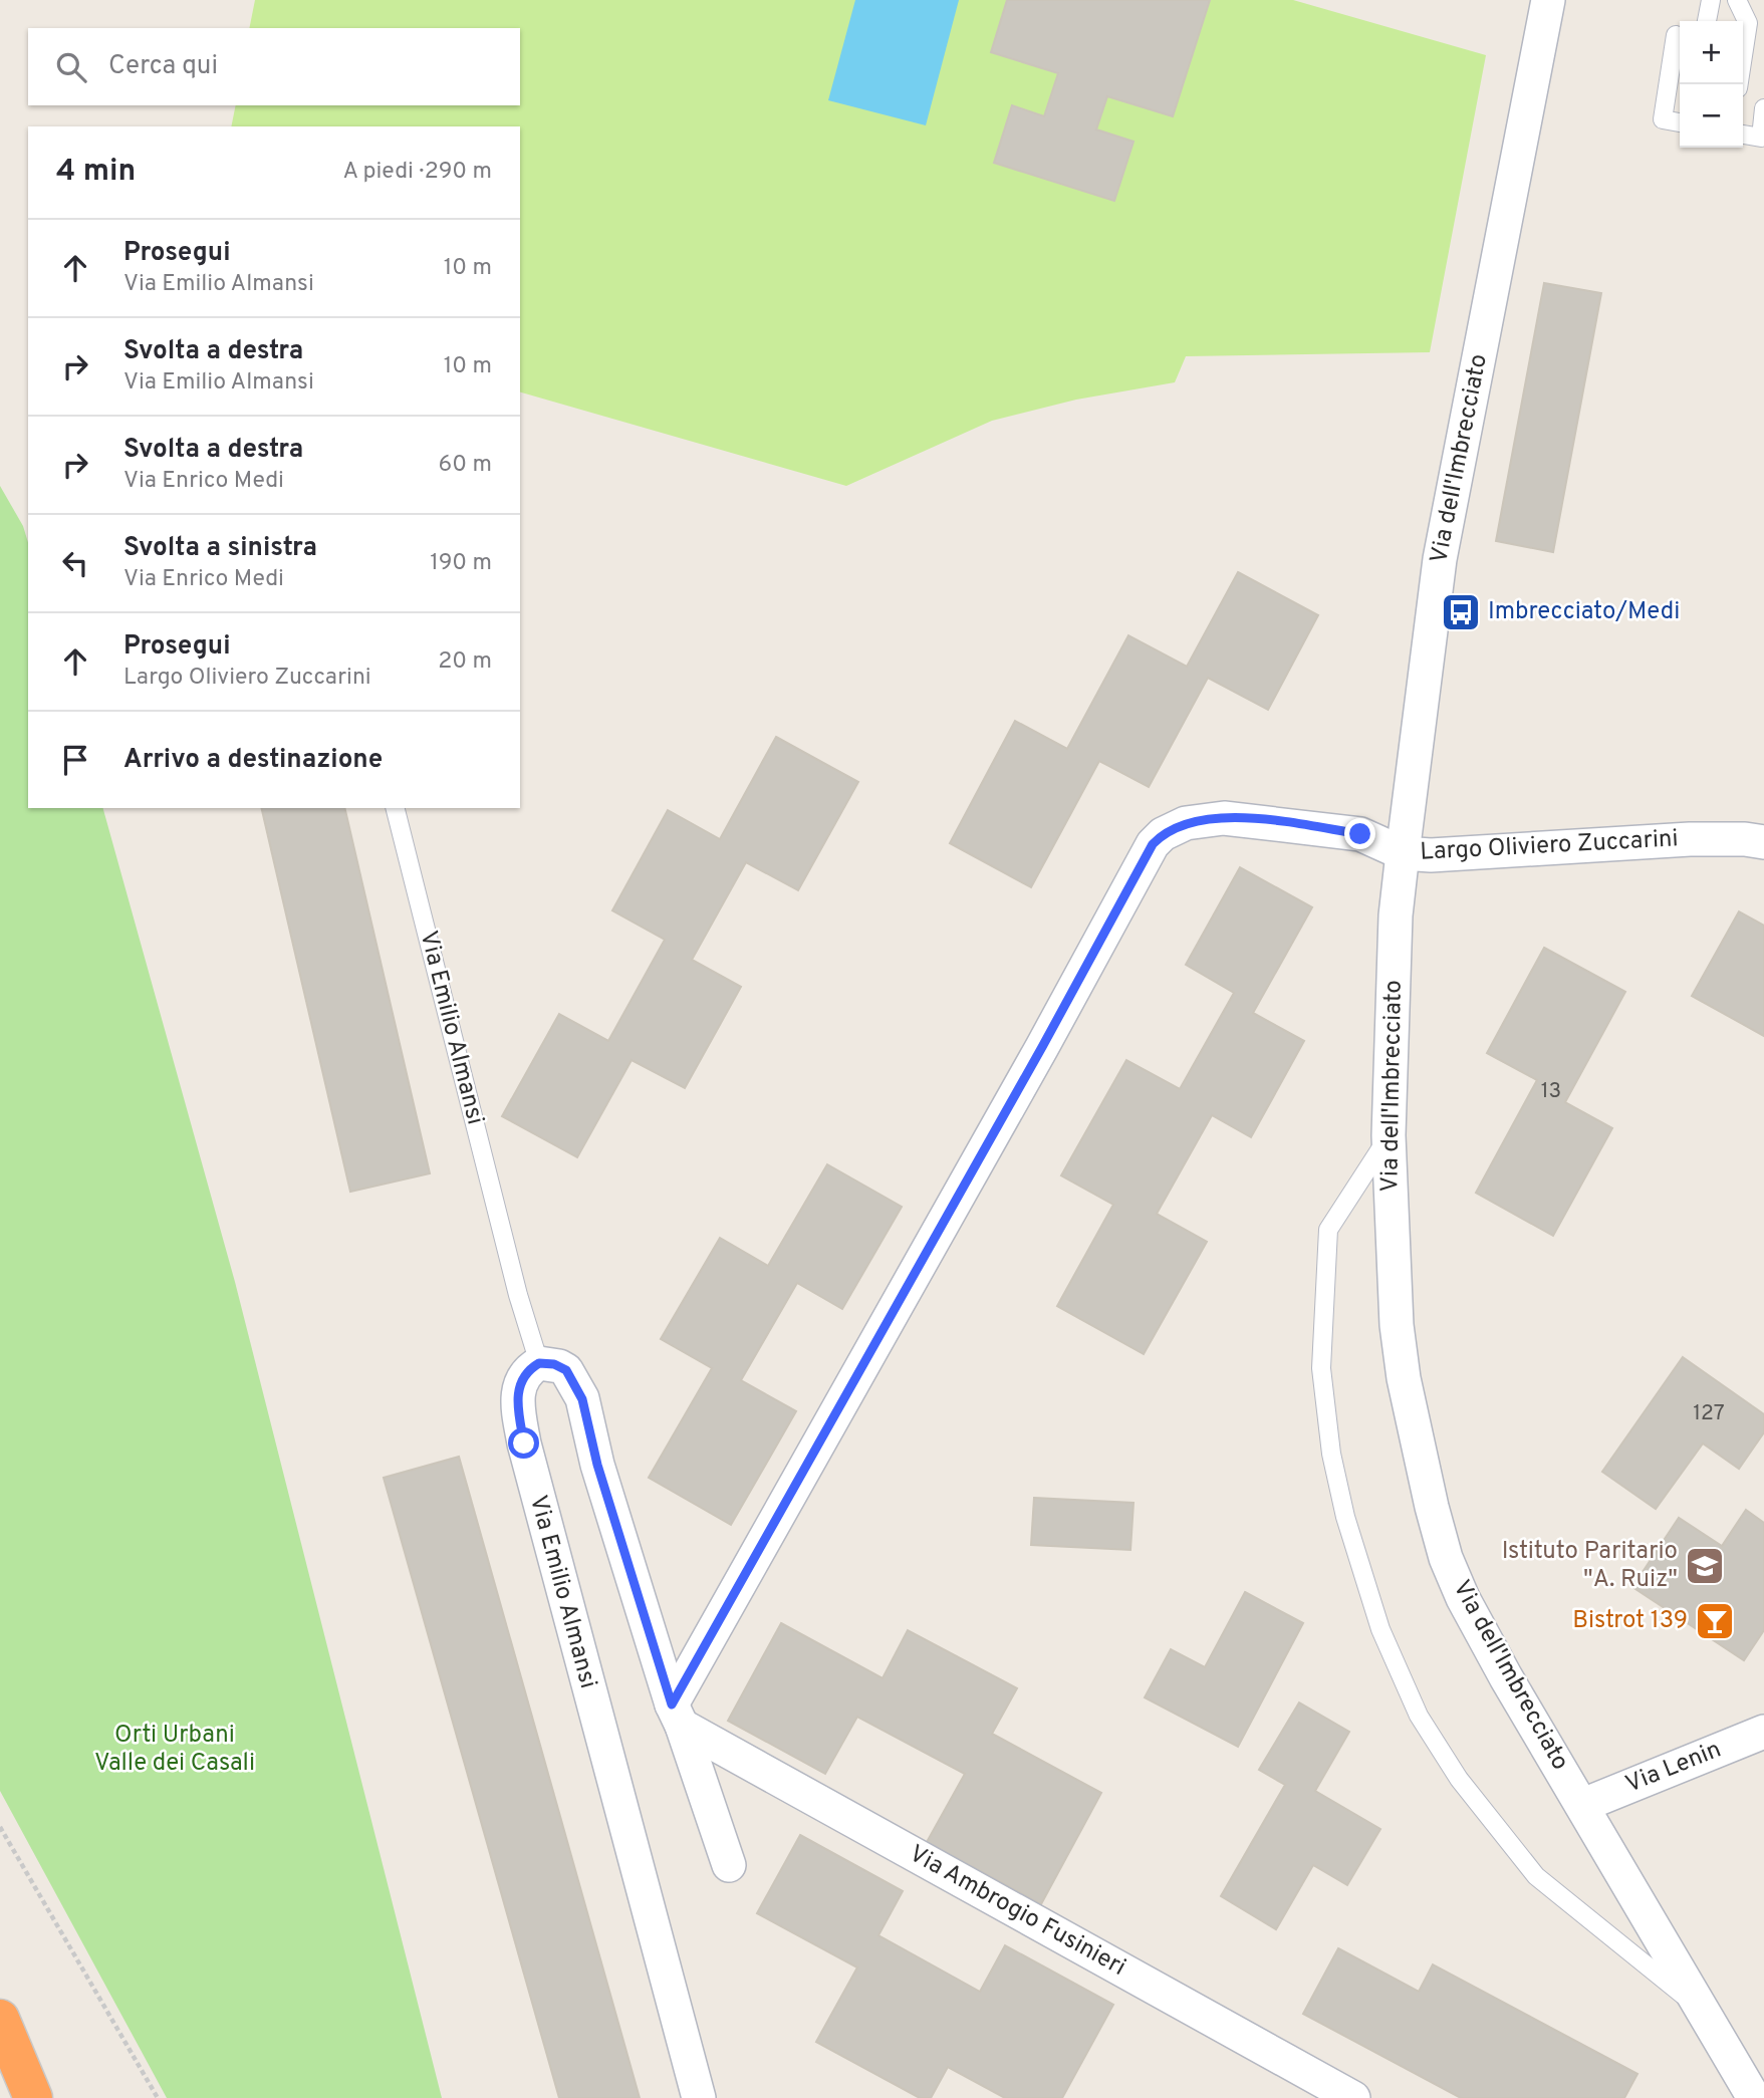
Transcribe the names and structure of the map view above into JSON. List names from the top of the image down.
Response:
{
  "streets": {
    "street": [
      "Via dell'Imbrecciato",
      "Largo Oliviero Zuccarini",
      "Via Emilio Almansi",
      "Via Lenin",
      "Via Ambrogio Fusinieri"
    ]
  },
  "crossings": [
    ["Via dell'Imbrecciato", "Largo Oliviero Zuccarini"],
    ["Via dell'Imbrecciato", "Via Lenin"],
    ["Largo Oliviero Zuccarini", "Via Ambrogio Fusinieri"]
  ],
  "parks": ["Orti Urbani Valle dei Casali"],
  "places": {
    "bus stop": ["Imbrecciato/Medi"],
    "school or university": ["Istituto Paritario \"A. Ruiz\""],
    "bar": ["Bistrot 139"]
  },
  "house_numbers": ["13", "127"],
  "page": {
    "map_buttons": ["+", "−"],
    "search": "Cerca qui",
    "heading": ["4 min", "A piedi · 290 m"],
    "list": [
      ["Prosegui", "Via Emilio Almansi", "10 m"],
      ["Svolta a destra", "Via Emilio Almansi", "10 m"],
      ["Svolta a destra", "Via Enrico Medi", "60 m"],
      ["Svolta a sinistra", "Via Enrico Medi", "190 m"],
      ["Prosegui", "Largo Oliviero Zuccarini", "20 m"],
      "Arrivo a destinazione"
    ]
  }
}
